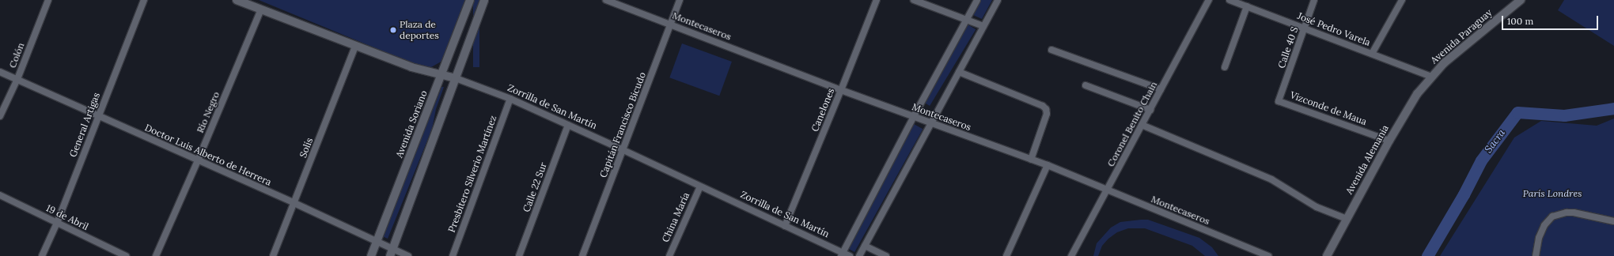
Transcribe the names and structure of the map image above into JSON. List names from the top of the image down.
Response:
{
  "streets": {
    "street": [
      "Montecaseros",
      "José Pedro Varela",
      "Avenida Paraguay",
      "Calle 40 S",
      "Colón",
      "Zorrilla de San Martín",
      "Vizconde de Maua",
      "Canelones",
      "Río Negro",
      "Avenida Soriano",
      "Coronel Benito Chain",
      "General Artigas",
      "Capitán Francisco Bicudo",
      "Solís",
      "Doctor Luis Alberto de Herrera",
      "Avenida Alemania",
      "Presbítero Silverio Martínez",
      "Calle 22 Sur",
      "19 de Abril",
      "China María"
    ]
  },
  "crossings": [
    ["Montecaseros", "Canelones"],
    ["Montecaseros", "Coronel Benito Chain"],
    ["Montecaseros", "Capitán Francisco Bicudo"],
    ["José Pedro Varela", "Avenida Paraguay"],
    ["José Pedro Varela", "Calle 40 S"],
    ["José Pedro Varela", "Avenida Alemania"],
    ["Avenida Paraguay", "Avenida Alemania"],
    ["Calle 40 S", "Vizconde de Maua"],
    ["Colón", "Doctor Luis Alberto de Herrera"],
    ["Zorrilla de San Martín", "Canelones"],
    ["Zorrilla de San Martín", "Río Negro"],
    ["Zorrilla de San Martín", "Avenida Soriano"],
    ["Zorrilla de San Martín", "Capitán Francisco Bicudo"],
    ["Zorrilla de San Martín", "Solís"],
    ["Zorrilla de San Martín", "Presbítero Silverio Martínez"],
    ["Zorrilla de San Martín", "Calle 22 Sur"],
    ["Zorrilla de San Martín", "China María"],
    ["Vizconde de Maua", "Avenida Alemania"],
    ["Río Negro", "Doctor Luis Alberto de Herrera"],
    ["Avenida Soriano", "Doctor Luis Alberto de Herrera"],
    ["General Artigas", "Doctor Luis Alberto de Herrera"],
    ["General Artigas", "19 de Abril"],
    ["Solís", "Doctor Luis Alberto de Herrera"]
  ],
  "water": ["Sacra"],
  "parks": ["París Londres"],
  "places": ["Plaza de deportes"],
  "scale_bar": "100 m"
}
